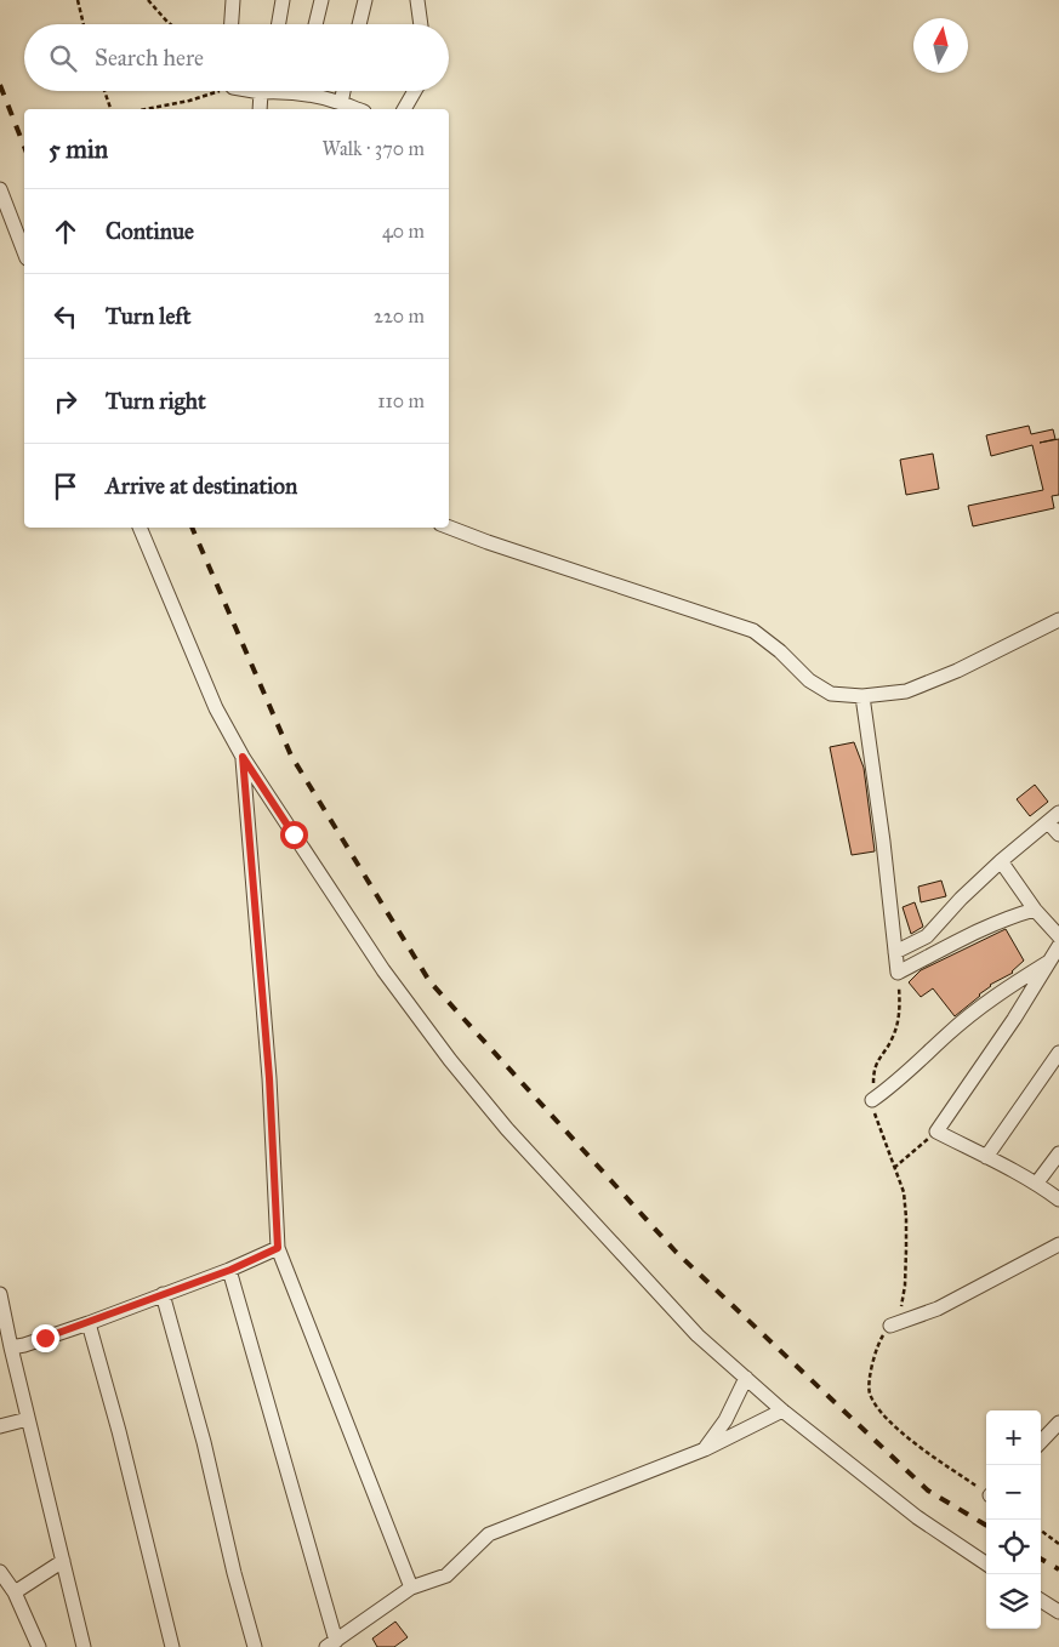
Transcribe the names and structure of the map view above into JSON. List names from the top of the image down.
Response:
{
  "north": "top",
  "page": {
    "search": "Search here",
    "heading": ["5 min", "Walk · 370 m"],
    "list": [
      ["Continue", "40 m"],
      ["Turn left", "220 m"],
      ["Turn right", "110 m"],
      "Arrive at destination"
    ],
    "map_buttons": ["+", "−"]
  }
}
